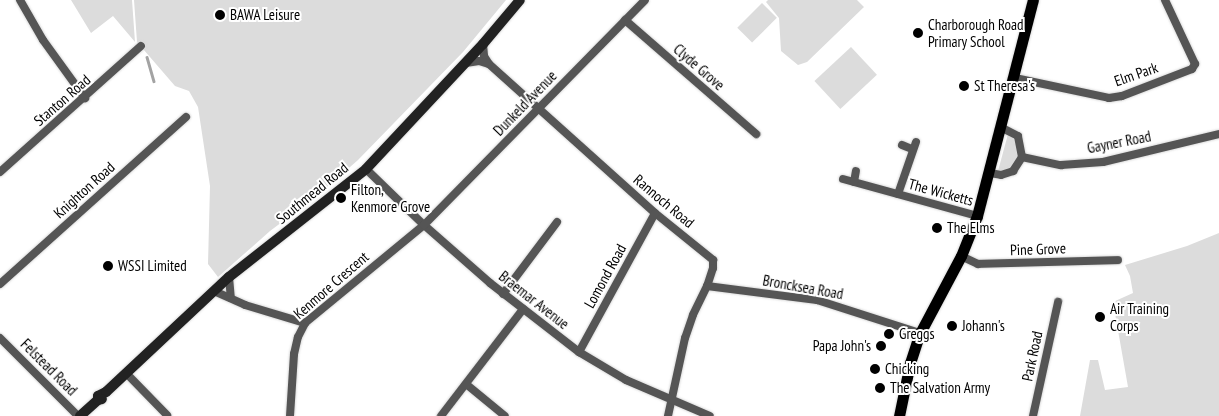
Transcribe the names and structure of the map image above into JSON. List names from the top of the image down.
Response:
{
  "streets": {
    "main road": ["Southmead Road"],
    "street": [
      "Clyde Grove",
      "Elm Park",
      "Stanton Road",
      "Dunkeld Avenue",
      "Gayner Road",
      "Knighton Road",
      "The Wicketts",
      "Rannoch Road",
      "Pine Grove",
      "Lomond Road",
      "Kenmore Crescent",
      "Broncksea Road",
      "Braemar Avenue",
      "Park Road",
      "Felstead Road"
    ]
  },
  "crossings": [
    ["Clyde Grove", "Dunkeld Avenue"],
    ["Dunkeld Avenue", "Rannoch Road"],
    ["Dunkeld Avenue", "Kenmore Crescent"],
    ["Dunkeld Avenue", "Braemar Avenue"],
    ["Southmead Road", "Braemar Avenue"],
    ["Southmead Road", "Felstead Road"],
    ["Rannoch Road", "Lomond Road"],
    ["Rannoch Road", "Broncksea Road"],
    ["Rannoch Road", "Braemar Avenue"],
    ["Lomond Road", "Braemar Avenue"],
    ["Kenmore Crescent", "Braemar Avenue"]
  ],
  "places": [
    "BAWA Leisure",
    "Charborough Road Primary School",
    "St Theresa's",
    "Filton, Kenmore Grove",
    "The Elms",
    "WSSI Limited",
    "Air Training Corps",
    "Johann's",
    "Greggs",
    "Papa John's",
    "Chicking",
    "The Salvation Army"
  ]
}
